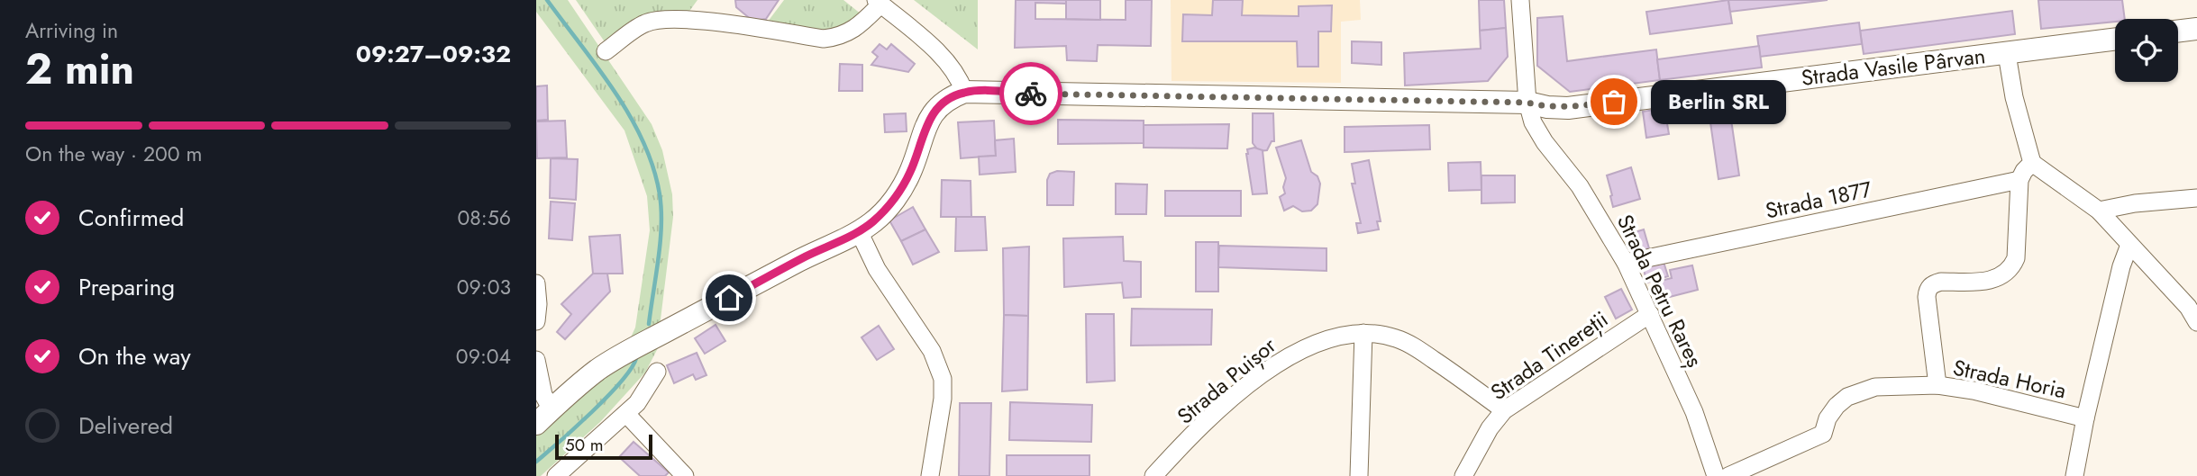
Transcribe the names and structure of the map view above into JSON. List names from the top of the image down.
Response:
{
  "streets": {
    "main road": ["Strada Vasile Pârvan"],
    "street": [
      "Strada 1877",
      "Strada Petru Rareș",
      "Strada Tinereții",
      "Strada Horia",
      "Strada Puișor"
    ]
  },
  "crossings": [
    ["Strada Vasile Pârvan", "Strada Petru Rareș"],
    ["Strada 1877", "Strada Petru Rareș"],
    ["Strada Petru Rareș", "Strada Tinereții"],
    ["Strada Tinereții", "Strada Puișor"]
  ],
  "places": ["Berlin SRL"],
  "scale_bar": "50 m",
  "page": {
    "heading": ["2 min", "Arriving in", "09:27–09:32"],
    "bubble": "Berlin SRL",
    "bar": "On the way · 200 m",
    "list": [
      ["Confirmed", "08:56"],
      ["Preparing", "09:03"],
      ["On the way", "09:04"],
      "Delivered"
    ],
    "scale": "50 m"
  }
}
